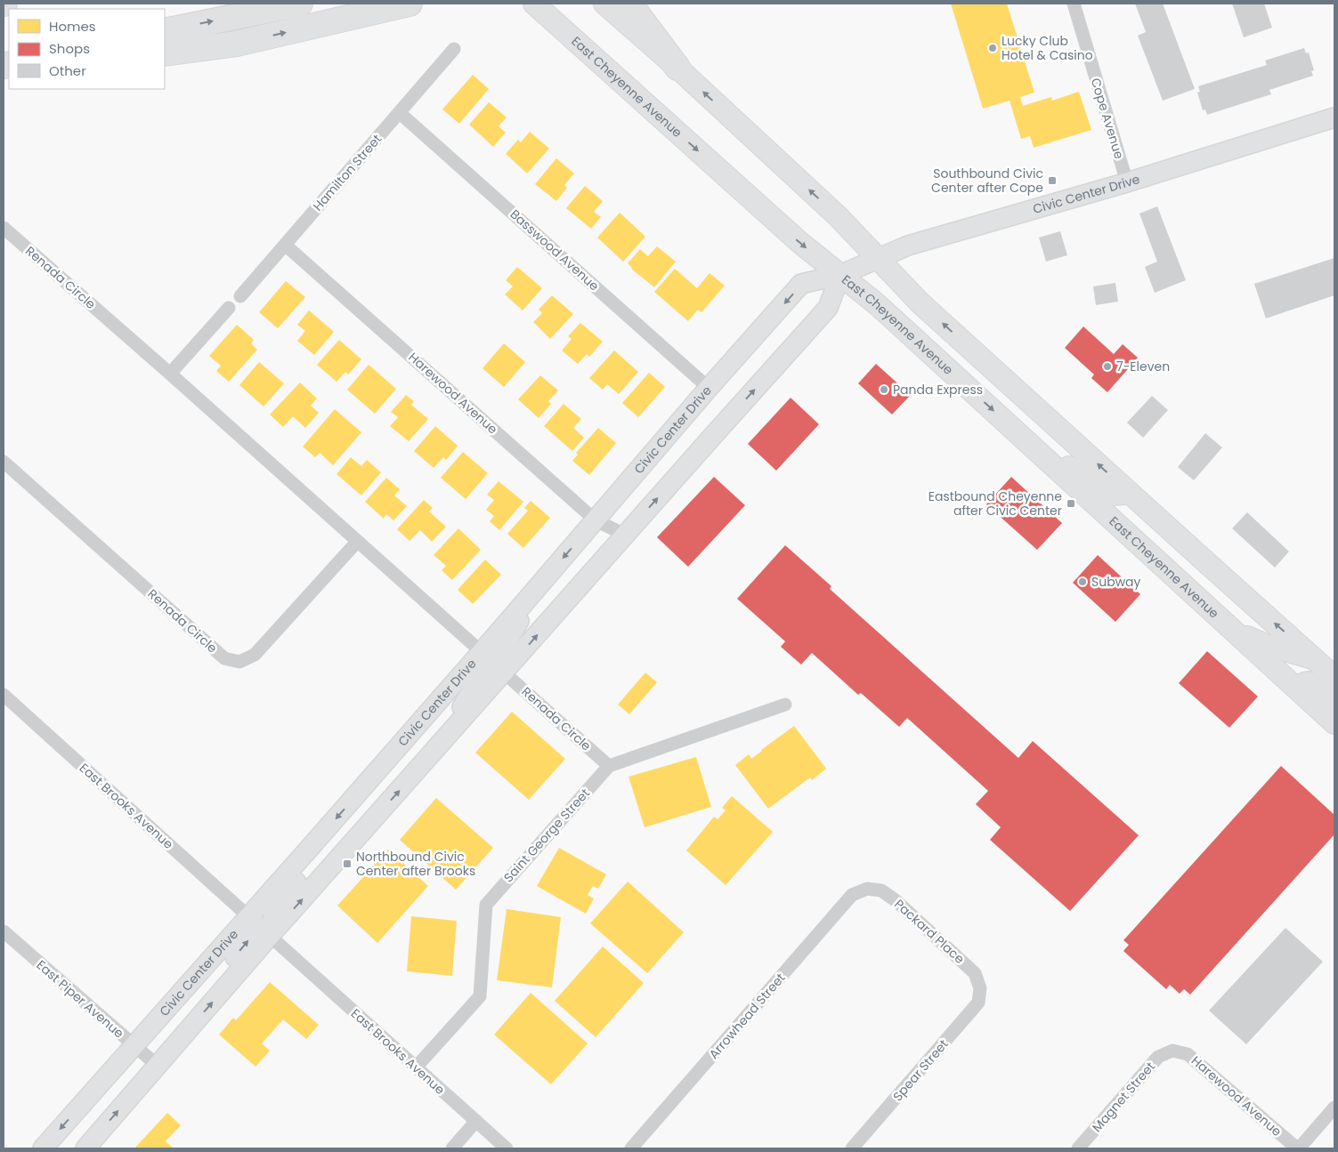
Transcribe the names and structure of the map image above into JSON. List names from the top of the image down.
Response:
{
  "streets": {
    "main road": ["East Cheyenne Avenue", "Civic Center Drive"],
    "street": [
      "Cope Avenue",
      "Hamilton Street",
      "Basswood Avenue",
      "Renada Circle",
      "Harewood Avenue",
      "East Brooks Avenue",
      "Saint George Street",
      "Packard Place",
      "East Piper Avenue",
      "Arrowhead Street",
      "Spear Street",
      "Magnet Street"
    ]
  },
  "crossings": [
    ["East Cheyenne Avenue", "Civic Center Drive"],
    ["Cope Avenue", "Civic Center Drive"],
    ["Hamilton Street", "Basswood Avenue"],
    ["Hamilton Street", "Harewood Avenue"],
    ["Civic Center Drive", "Basswood Avenue"],
    ["Civic Center Drive", "Renada Circle"],
    ["Civic Center Drive", "Harewood Avenue"],
    ["Civic Center Drive", "East Brooks Avenue"],
    ["Civic Center Drive", "East Piper Avenue"],
    ["Renada Circle", "Saint George Street"],
    ["Harewood Avenue", "Magnet Street"],
    ["East Brooks Avenue", "Saint George Street"],
    ["Packard Place", "Arrowhead Street"],
    ["Packard Place", "Spear Street"]
  ],
  "places": {
    "other": [
      "Lucky Club Hotel & Casino",
      "7-Eleven",
      "Panda Express",
      "Subway"
    ],
    "transit": ["Southbound Civic Center after Cope", "Eastbound Cheyenne after Civic Center", "Northbound Civic Center after Brooks"]
  },
  "legend": ["Homes", "Shops", "Other"]
}
